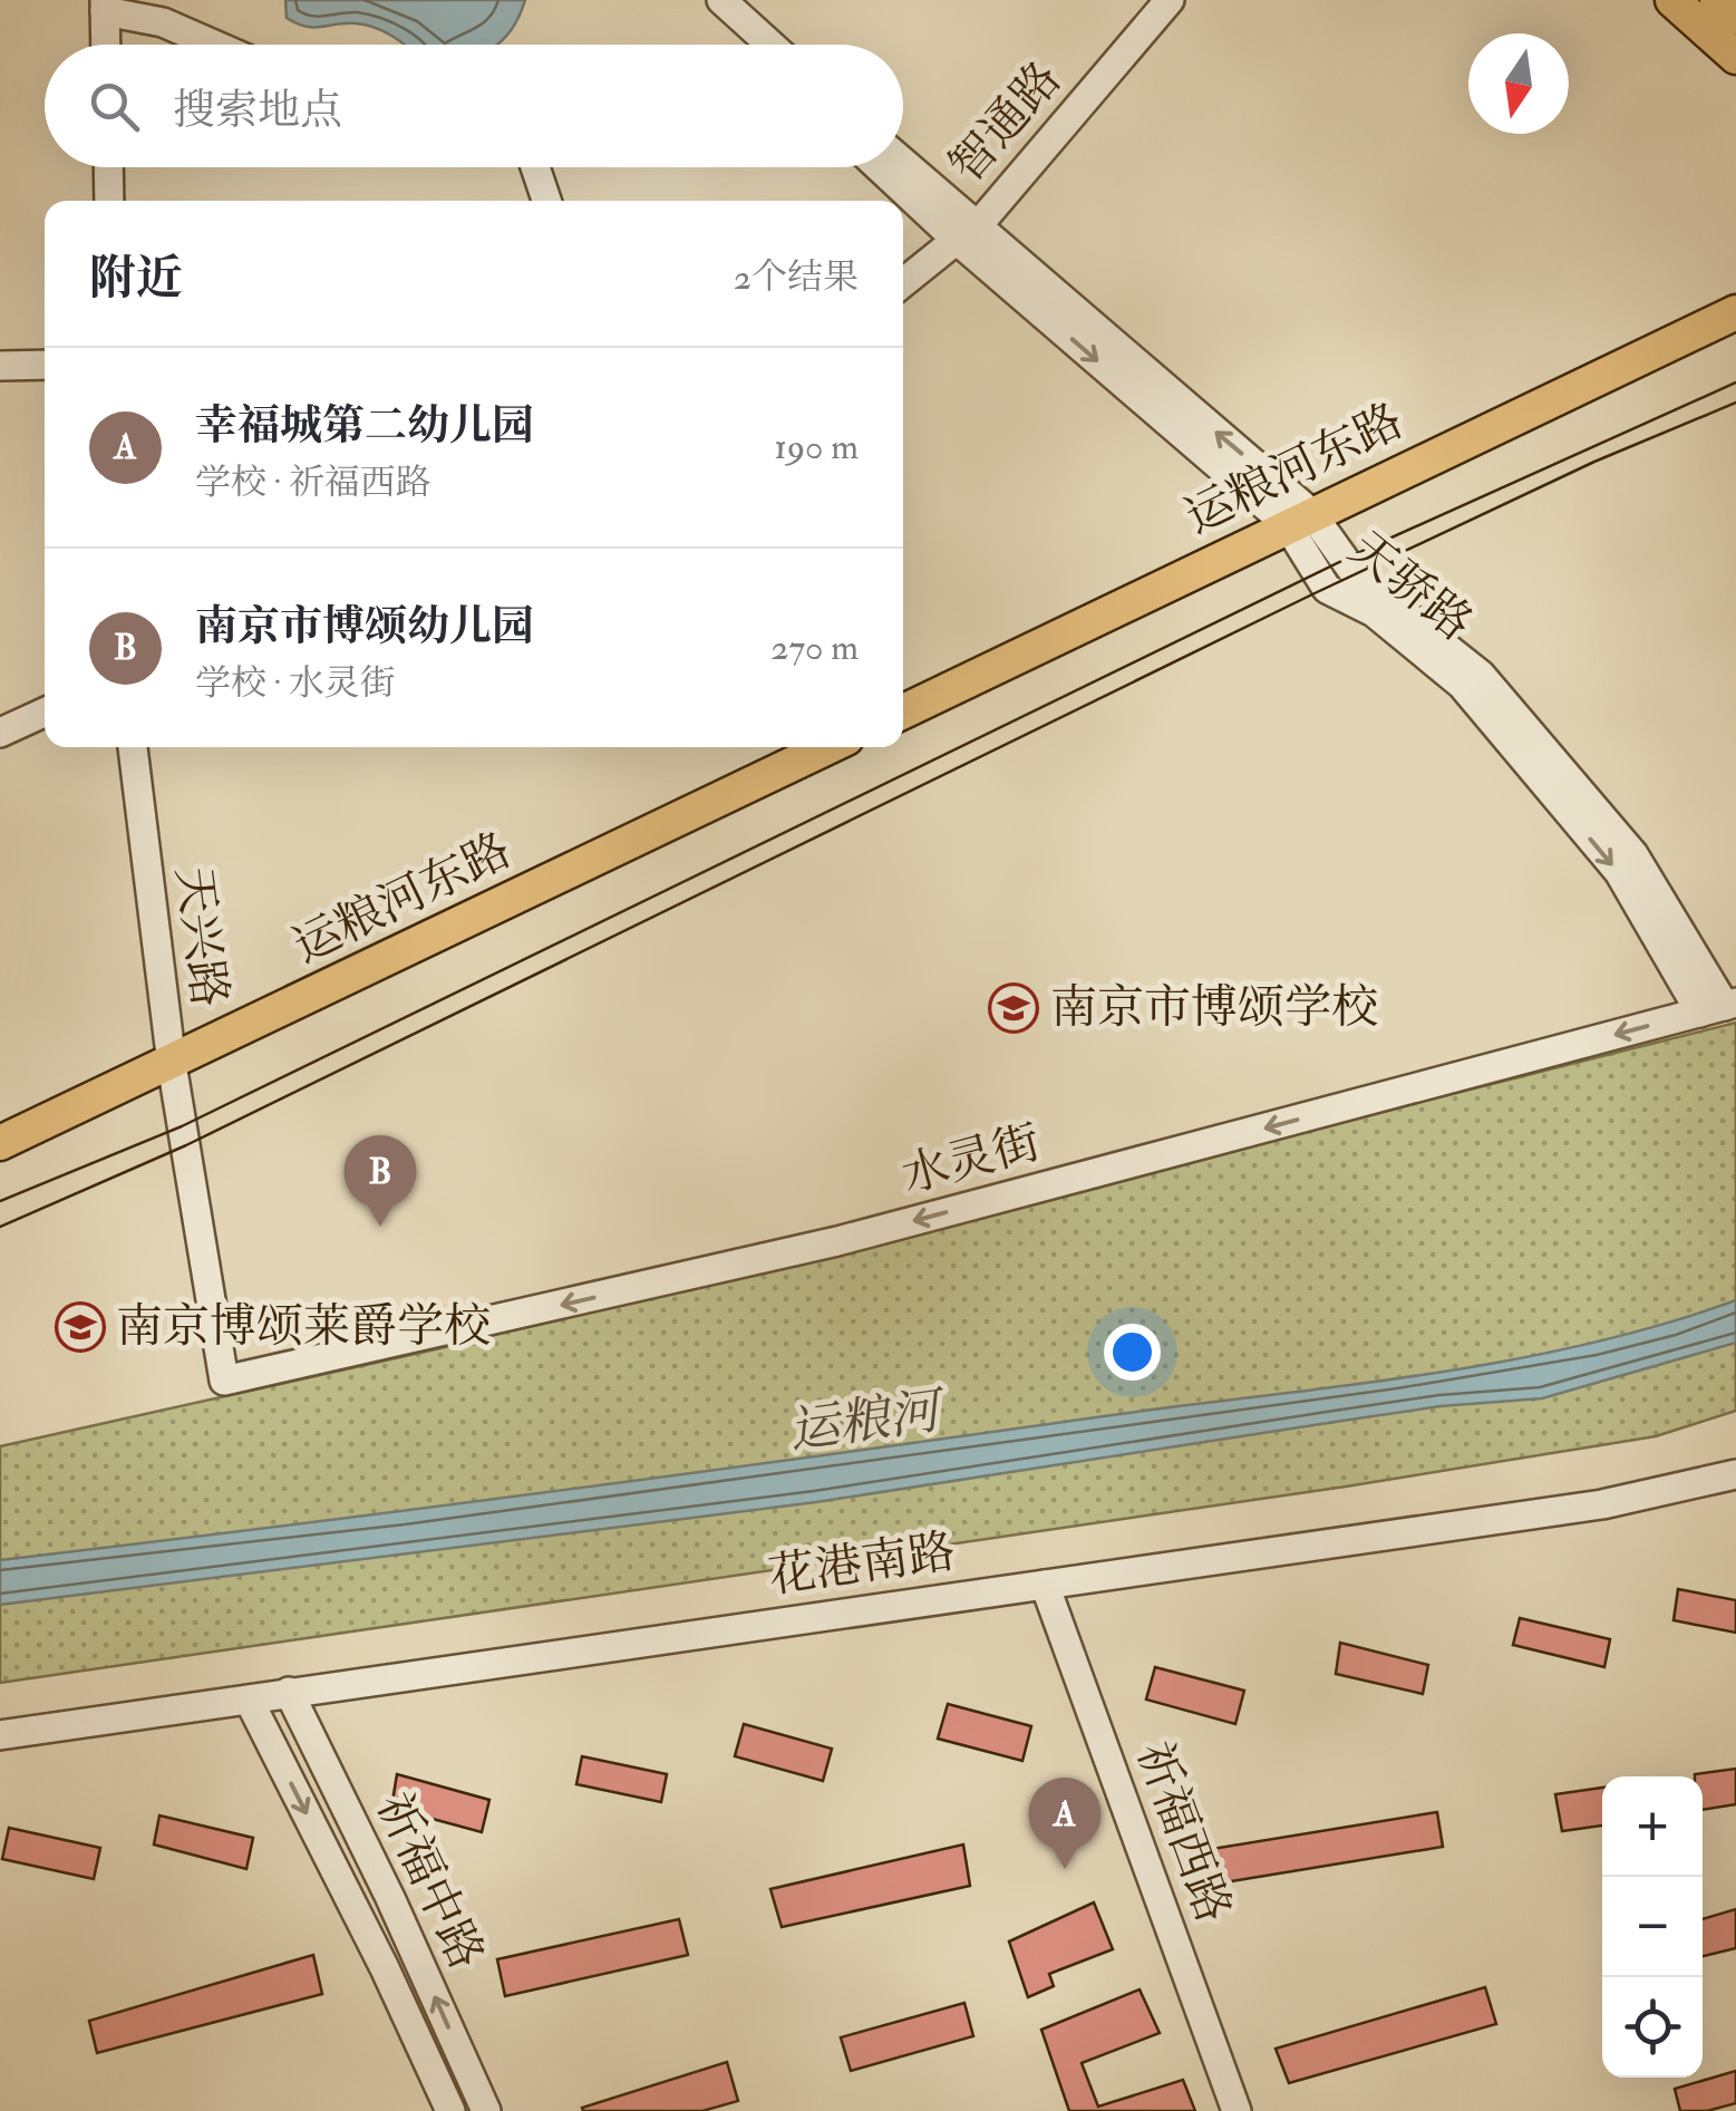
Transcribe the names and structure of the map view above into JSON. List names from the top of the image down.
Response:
{
  "streets": {
    "main road": ["运粮河东路"],
    "street": [
      "智通路",
      "天骄路",
      "天兴路",
      "水灵街",
      "花港南路",
      "祈福西路",
      "祈福中路"
    ]
  },
  "crossings": [
    ["智通路", "天骄路"],
    ["运粮河东路", "天骄路"],
    ["运粮河东路", "天兴路"],
    ["天骄路", "水灵街"],
    ["天兴路", "水灵街"],
    ["花港南路", "祈福西路"],
    ["花港南路", "祈福中路"]
  ],
  "one_way": ["水灵街"],
  "water": ["运粮河"],
  "places": {
    "school or university": ["南京市博颂学校", "南京博颂莱爵学校"]
  },
  "north": "bottom",
  "page": {
    "search": "搜索地点",
    "heading": ["附近", "2个结果"],
    "list": [
      {
        "mark": "A",
        "name": "幸福城第二幼儿园",
        "note": "学校 · 祈福西路",
        "value": "190 m"
      },
      {
        "mark": "B",
        "name": "南京市博颂幼儿园",
        "note": "学校 · 水灵街",
        "value": "270 m"
      }
    ],
    "pins": ["B", "A"],
    "map_buttons": ["+", "−"]
  }
}
